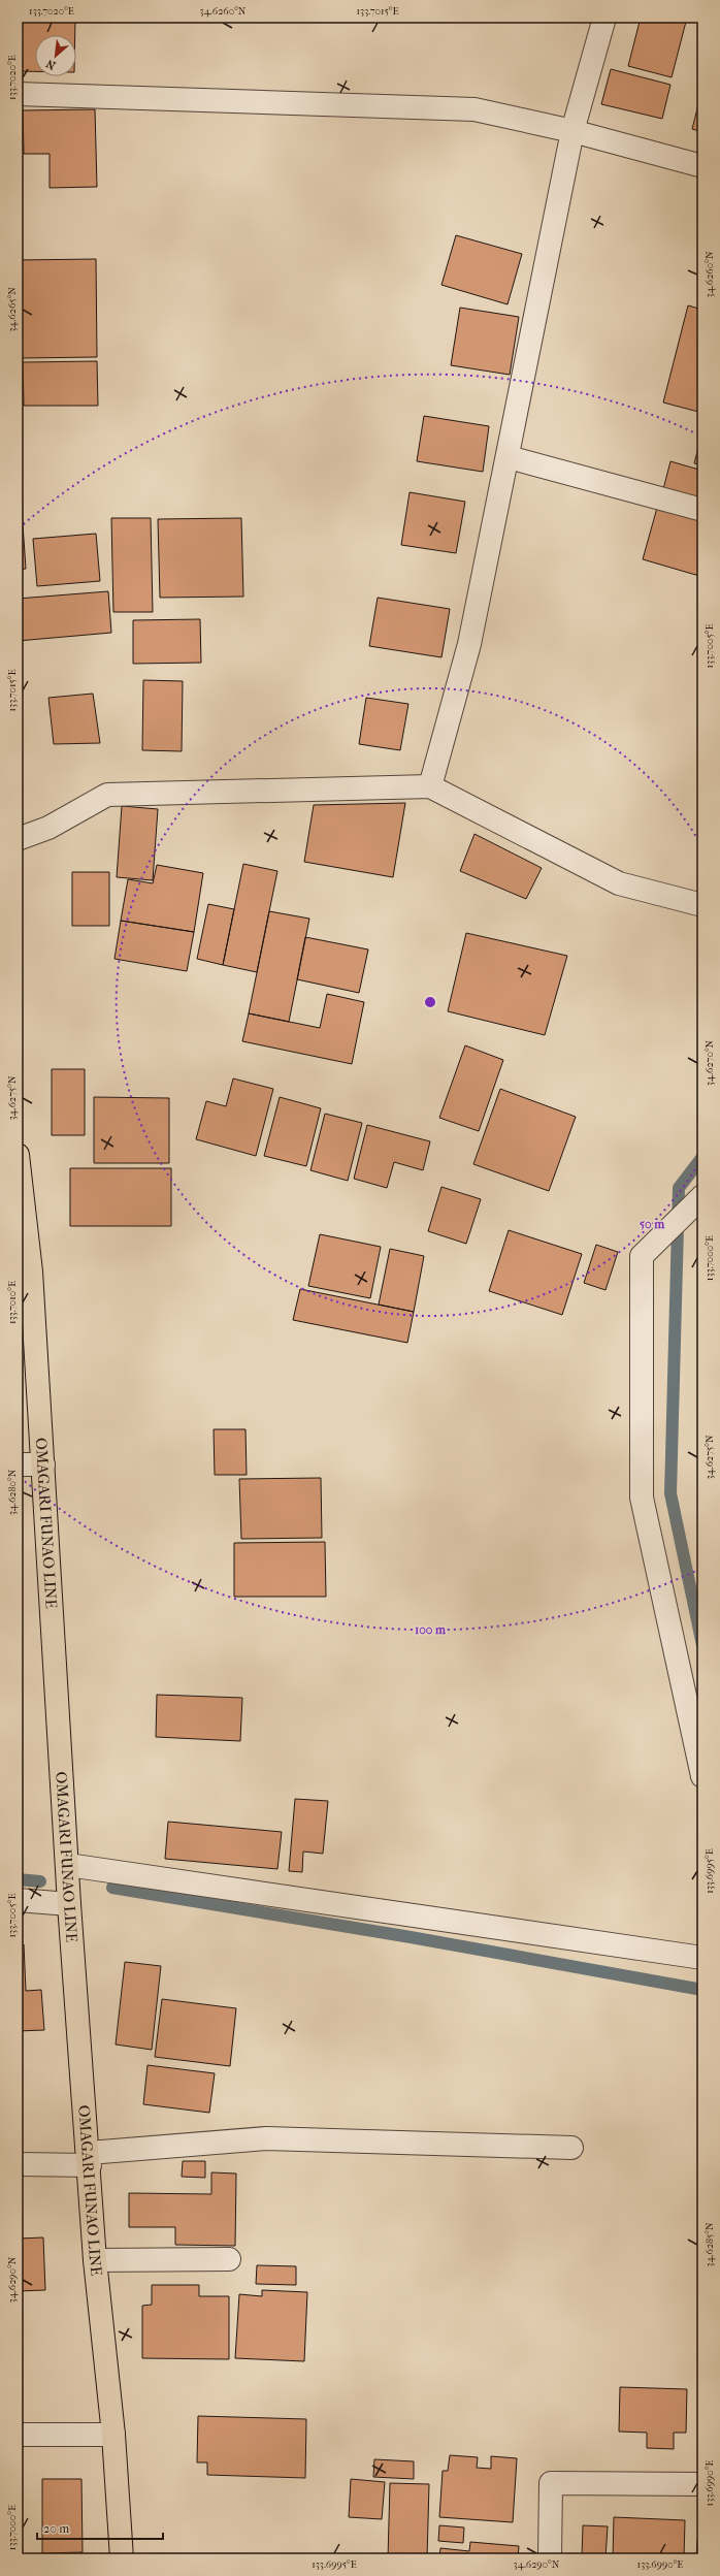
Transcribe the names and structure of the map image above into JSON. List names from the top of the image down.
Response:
{
  "streets": {
    "main road": ["OMAGARI FUNAO LINE"]
  },
  "scale_bar": "20 m",
  "north": "bottom left",
  "coordinates": [
    "133.7020°E",
    "34.6260°N",
    "133.7015°E",
    "34.6265°N",
    "133.7005°E",
    "34.6270°N",
    "34.6275°N",
    "133.7000°E",
    "133.7010°E",
    "34.6280°N",
    "133.6995°E",
    "34.6285°N",
    "34.6290°N",
    "133.6990°E"
  ],
  "rings": ["50 m", "100 m"]
}
